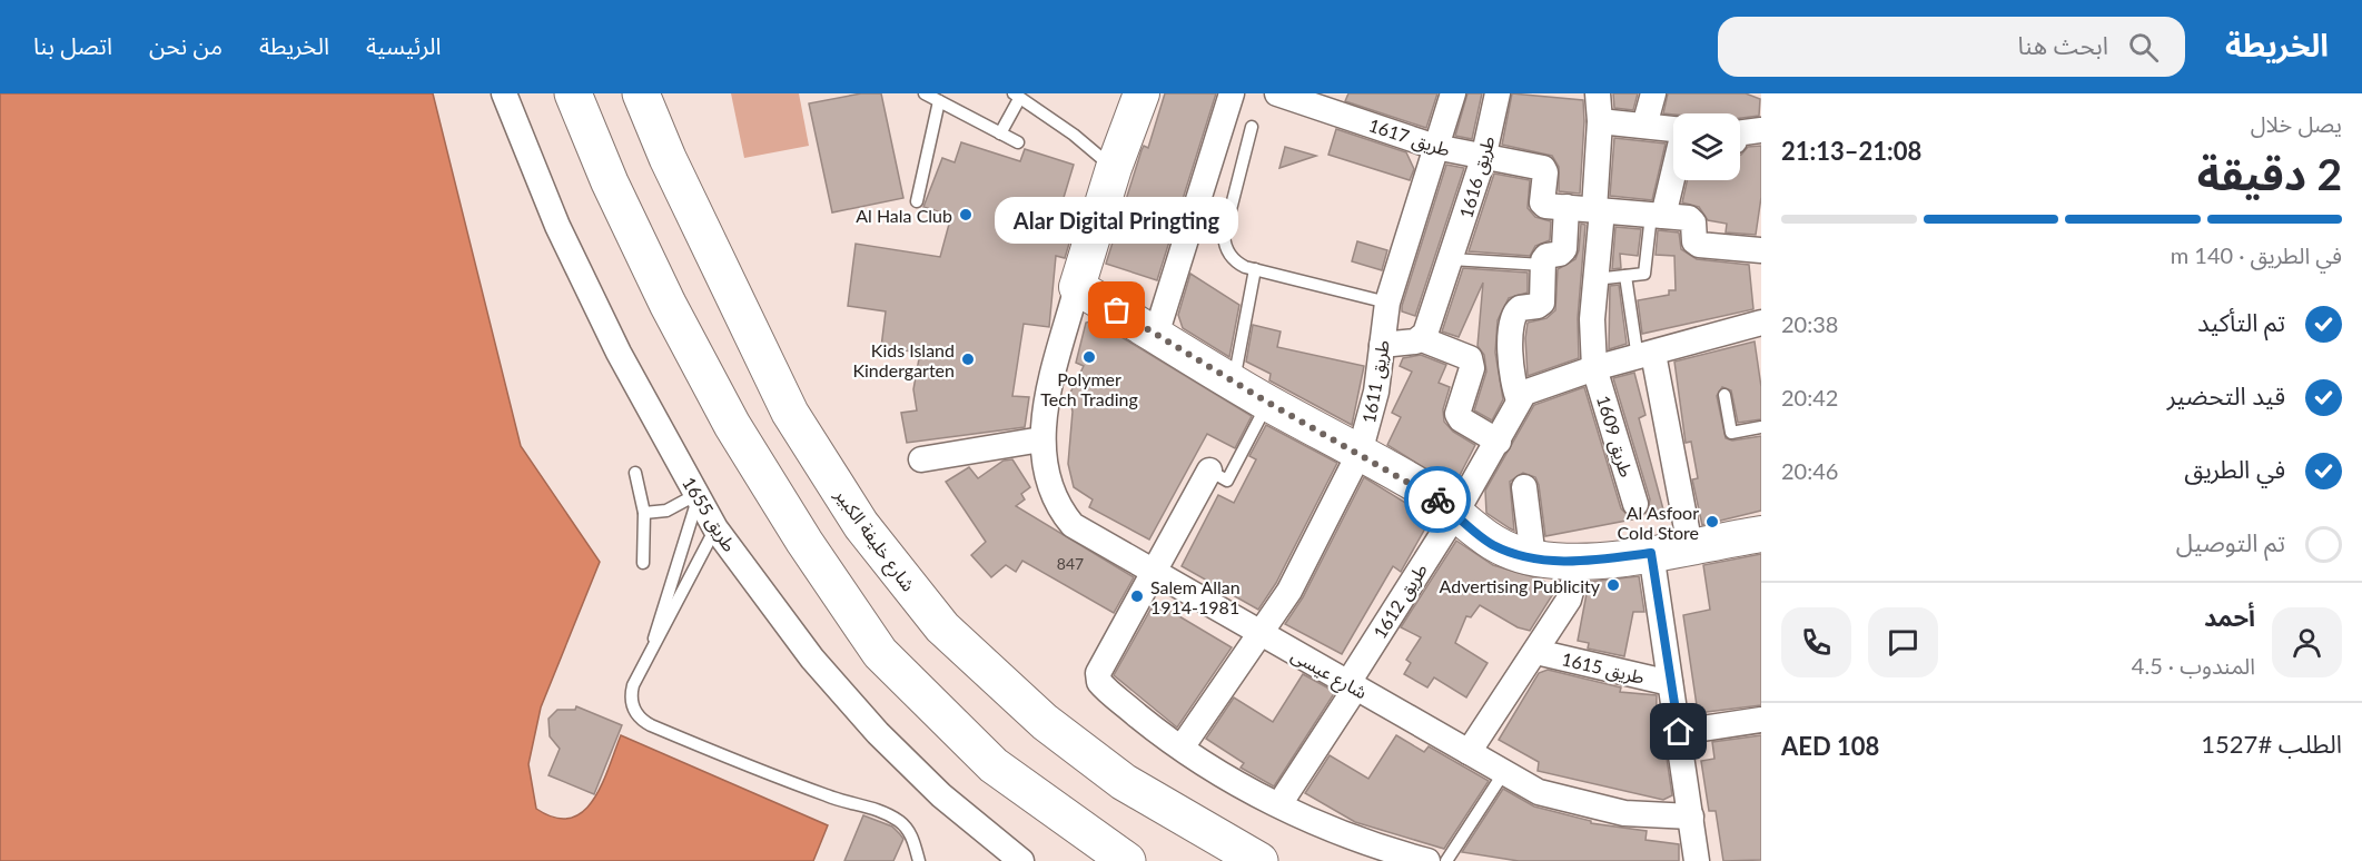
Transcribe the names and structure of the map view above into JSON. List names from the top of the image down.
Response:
{
  "streets": {
    "main road": ["شارع خليفة الكبير"],
    "street": [
      "طريق 1617",
      "طريق 1616",
      "طريق 1611",
      "طريق 1609",
      "طريق 1655",
      "طريق 1612",
      "طريق 1615",
      "شارع عيسى"
    ]
  },
  "crossings": [
    ["طريق 1617", "طريق 1616"],
    ["طريق 1617", "طريق 1611"],
    ["طريق 1611", "شارع عيسى"],
    ["طريق 1612", "شارع عيسى"],
    ["طريق 1615", "شارع عيسى"]
  ],
  "places": [
    "Al Hala Club",
    "Alar Digital Pringting",
    "Polymer Tech Trading",
    "Kids Island Kindergarten",
    "Al Asfoor Cold Store",
    "Advertising Publicity",
    "Salem Allan 1914-1981"
  ],
  "house_numbers": ["847"],
  "page": {
    "header": "الخريطة",
    "search": "ابحث هنا",
    "nav": [
      "الرئيسية",
      "الخريطة",
      "من نحن",
      "اتصل بنا"
    ],
    "heading": ["2 دقيقة", "يصل خلال", "21:08–21:13"],
    "panel": [
      "أحمد",
      "المندوب · 4.5",
      "الطلب #1527",
      "AED 108"
    ],
    "bubble": "Alar Digital Pringting",
    "bar": "في الطريق · 140 m",
    "list": [
      ["تم التأكيد", "20:38"],
      ["قيد التحضير", "20:42"],
      ["في الطريق", "20:46"],
      "تم التوصيل"
    ]
  }
}
